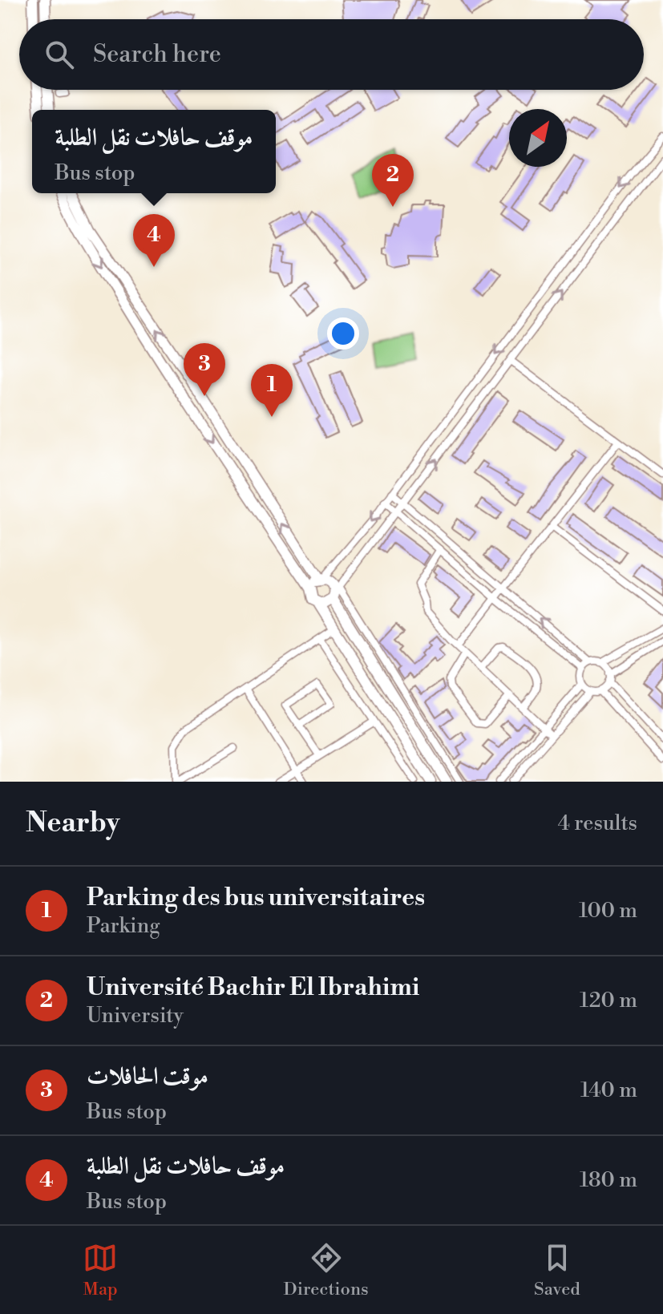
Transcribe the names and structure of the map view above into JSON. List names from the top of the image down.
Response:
{
  "north": "top right",
  "page": {
    "search": "Search here",
    "popup": ["موقف حافلات نقل الطلبة", "Bus stop"],
    "pins": [
      "2",
      "4",
      "3",
      "1"
    ],
    "heading": ["Nearby", "4 results"],
    "list": [
      {
        "mark": "1",
        "name": "Parking des bus universitaires",
        "note": "Parking",
        "value": "100 m"
      },
      {
        "mark": "2",
        "name": "Université Bachir El Ibrahimi",
        "note": "University",
        "value": "120 m"
      },
      {
        "mark": "3",
        "name": "موقت الحافلات",
        "note": "Bus stop",
        "value": "140 m"
      },
      {
        "mark": "4",
        "name": "موقف حافلات نقل الطلبة",
        "note": "Bus stop",
        "value": "180 m"
      }
    ],
    "nav": ["Map", "Directions", "Saved"]
  }
}
